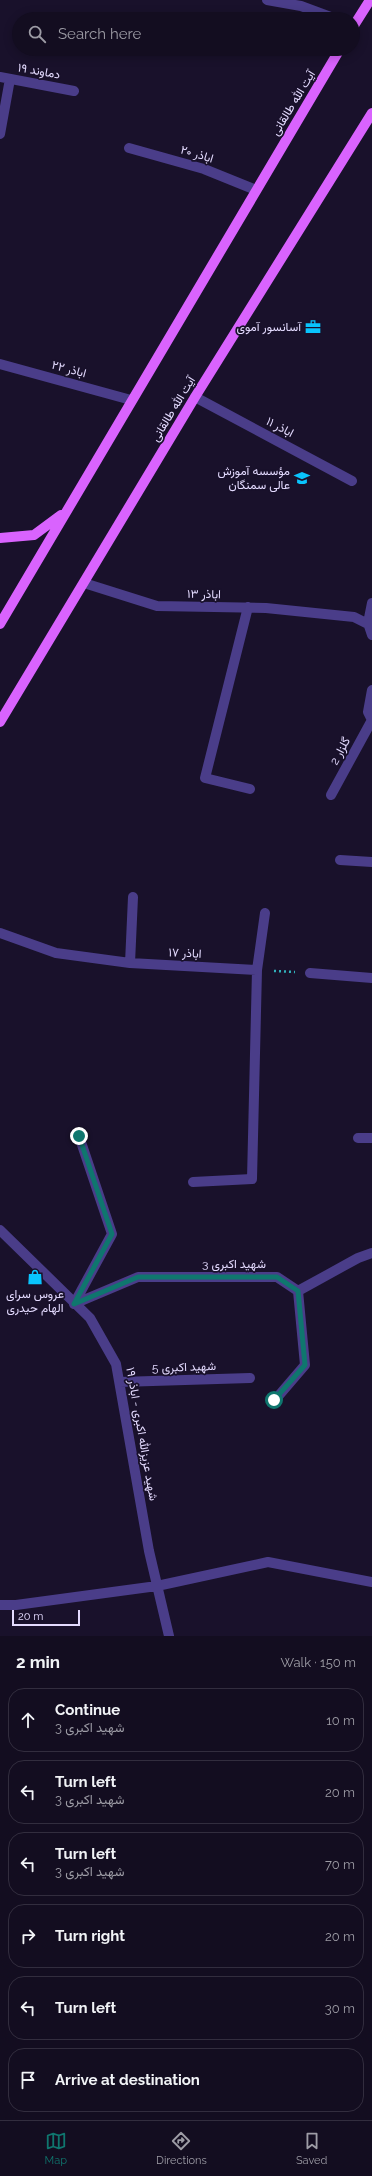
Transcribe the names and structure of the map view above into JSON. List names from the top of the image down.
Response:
{
  "streets": {
    "main road": ["آیت الله طالقانی"],
    "street": [
      "دماوند ۱۹",
      "اباذر ۲۰",
      "اباذر ۲۲",
      "اباذر ۱۱",
      "اباذر ۱۳",
      "گلزار 2",
      "اباذر ۱۷",
      "شهید اکبری 3",
      "شهید اکبری 5",
      "شهید عزیزالله اکبری - اباذر ۱۹"
    ]
  },
  "crossings": [
    ["آیت الله طالقانی", "اباذر ۲۰"],
    ["آیت الله طالقانی", "اباذر ۲۲"],
    ["آیت الله طالقانی", "اباذر ۱۱"],
    ["آیت الله طالقانی", "اباذر ۱۳"],
    ["شهید اکبری 3", "شهید عزیزالله اکبری - اباذر ۱۹"],
    ["شهید اکبری 5", "شهید عزیزالله اکبری - اباذر ۱۹"]
  ],
  "places": {
    "office": ["آسانسور آموی"],
    "school or university": ["مؤسسه آموزش عالی سمنگان"],
    "shop": ["عروس سرای الهام حیدری"]
  },
  "scale_bar": "20 m",
  "page": {
    "search": "Search here",
    "scale": "20 m",
    "heading": ["2 min", "Walk · 150 m"],
    "list": [
      ["Continue", "شهید اکبری 3", "10 m"],
      ["Turn left", "شهید اکبری 3", "20 m"],
      ["Turn left", "شهید اکبری 3", "70 m"],
      ["Turn right", "20 m"],
      ["Turn left", "30 m"],
      "Arrive at destination"
    ],
    "nav": ["Map", "Directions", "Saved"]
  }
}
